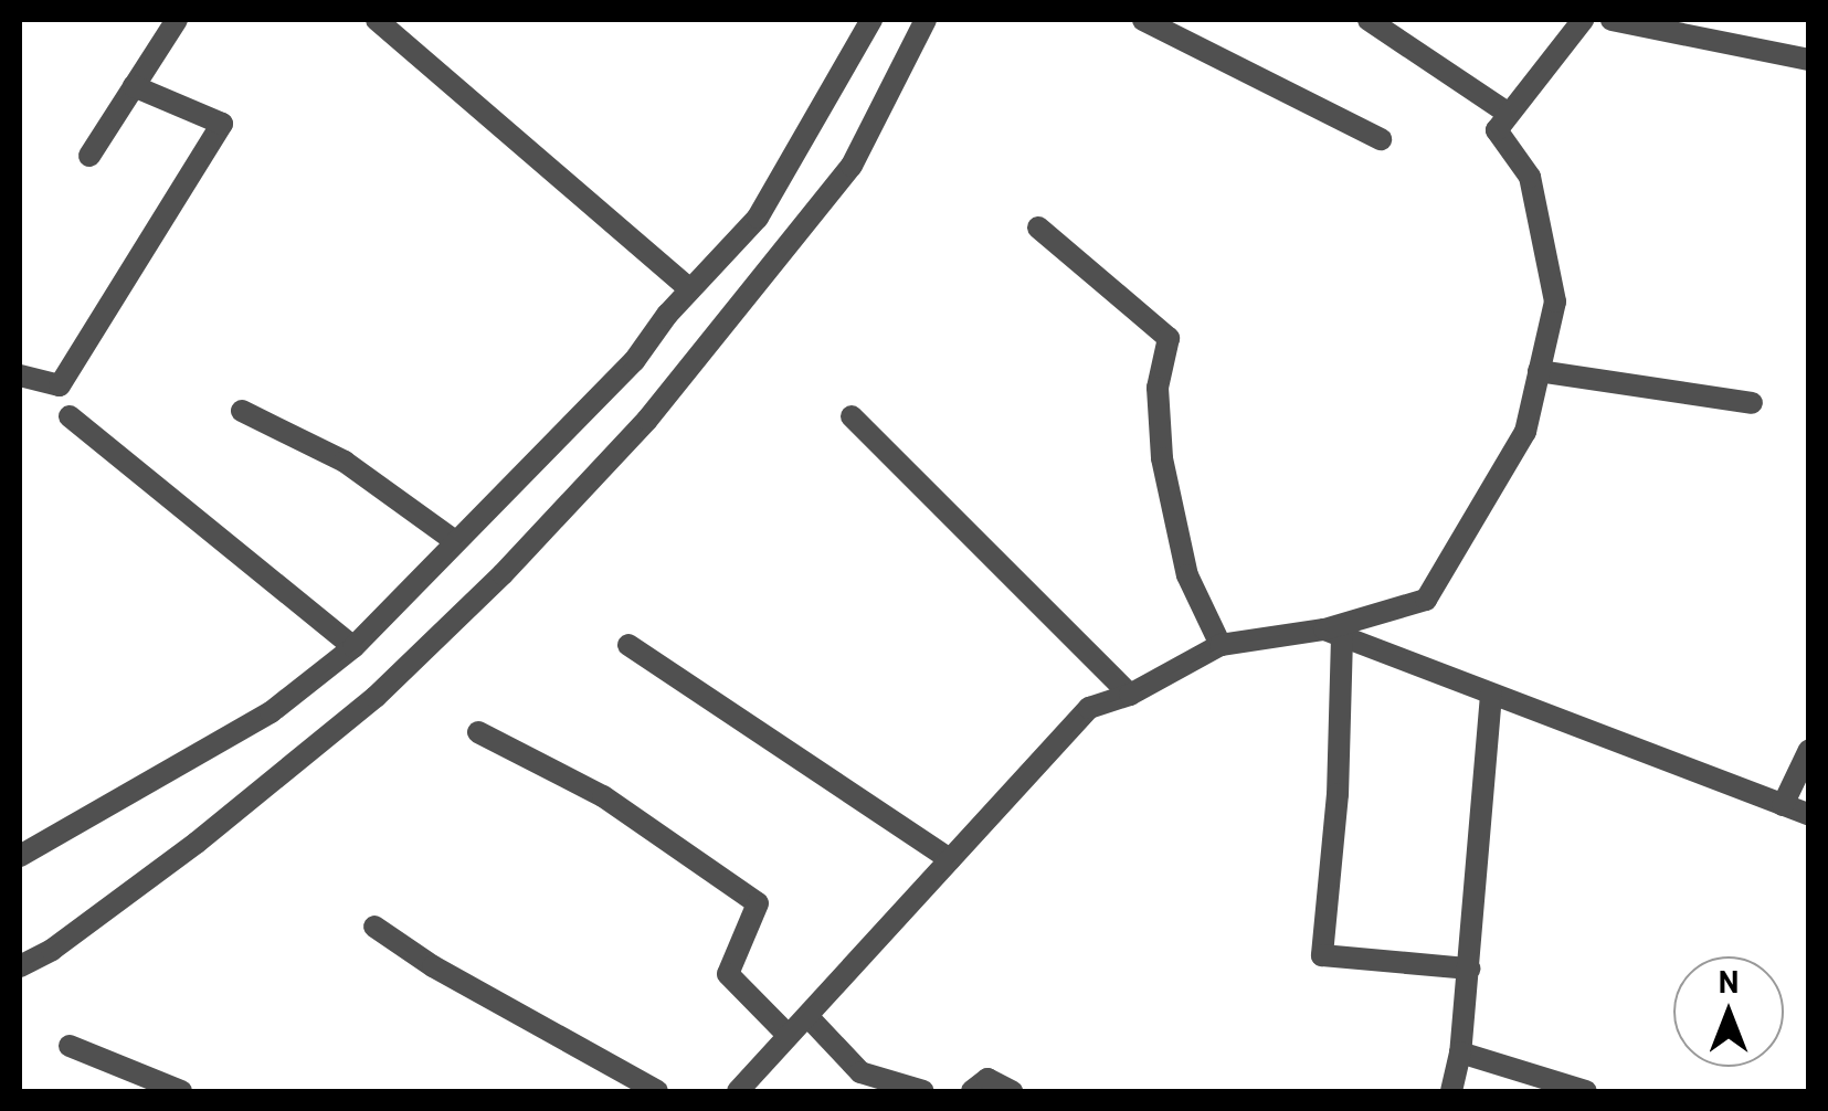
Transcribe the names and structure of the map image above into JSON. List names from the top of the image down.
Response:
{
  "north": "top"
}
